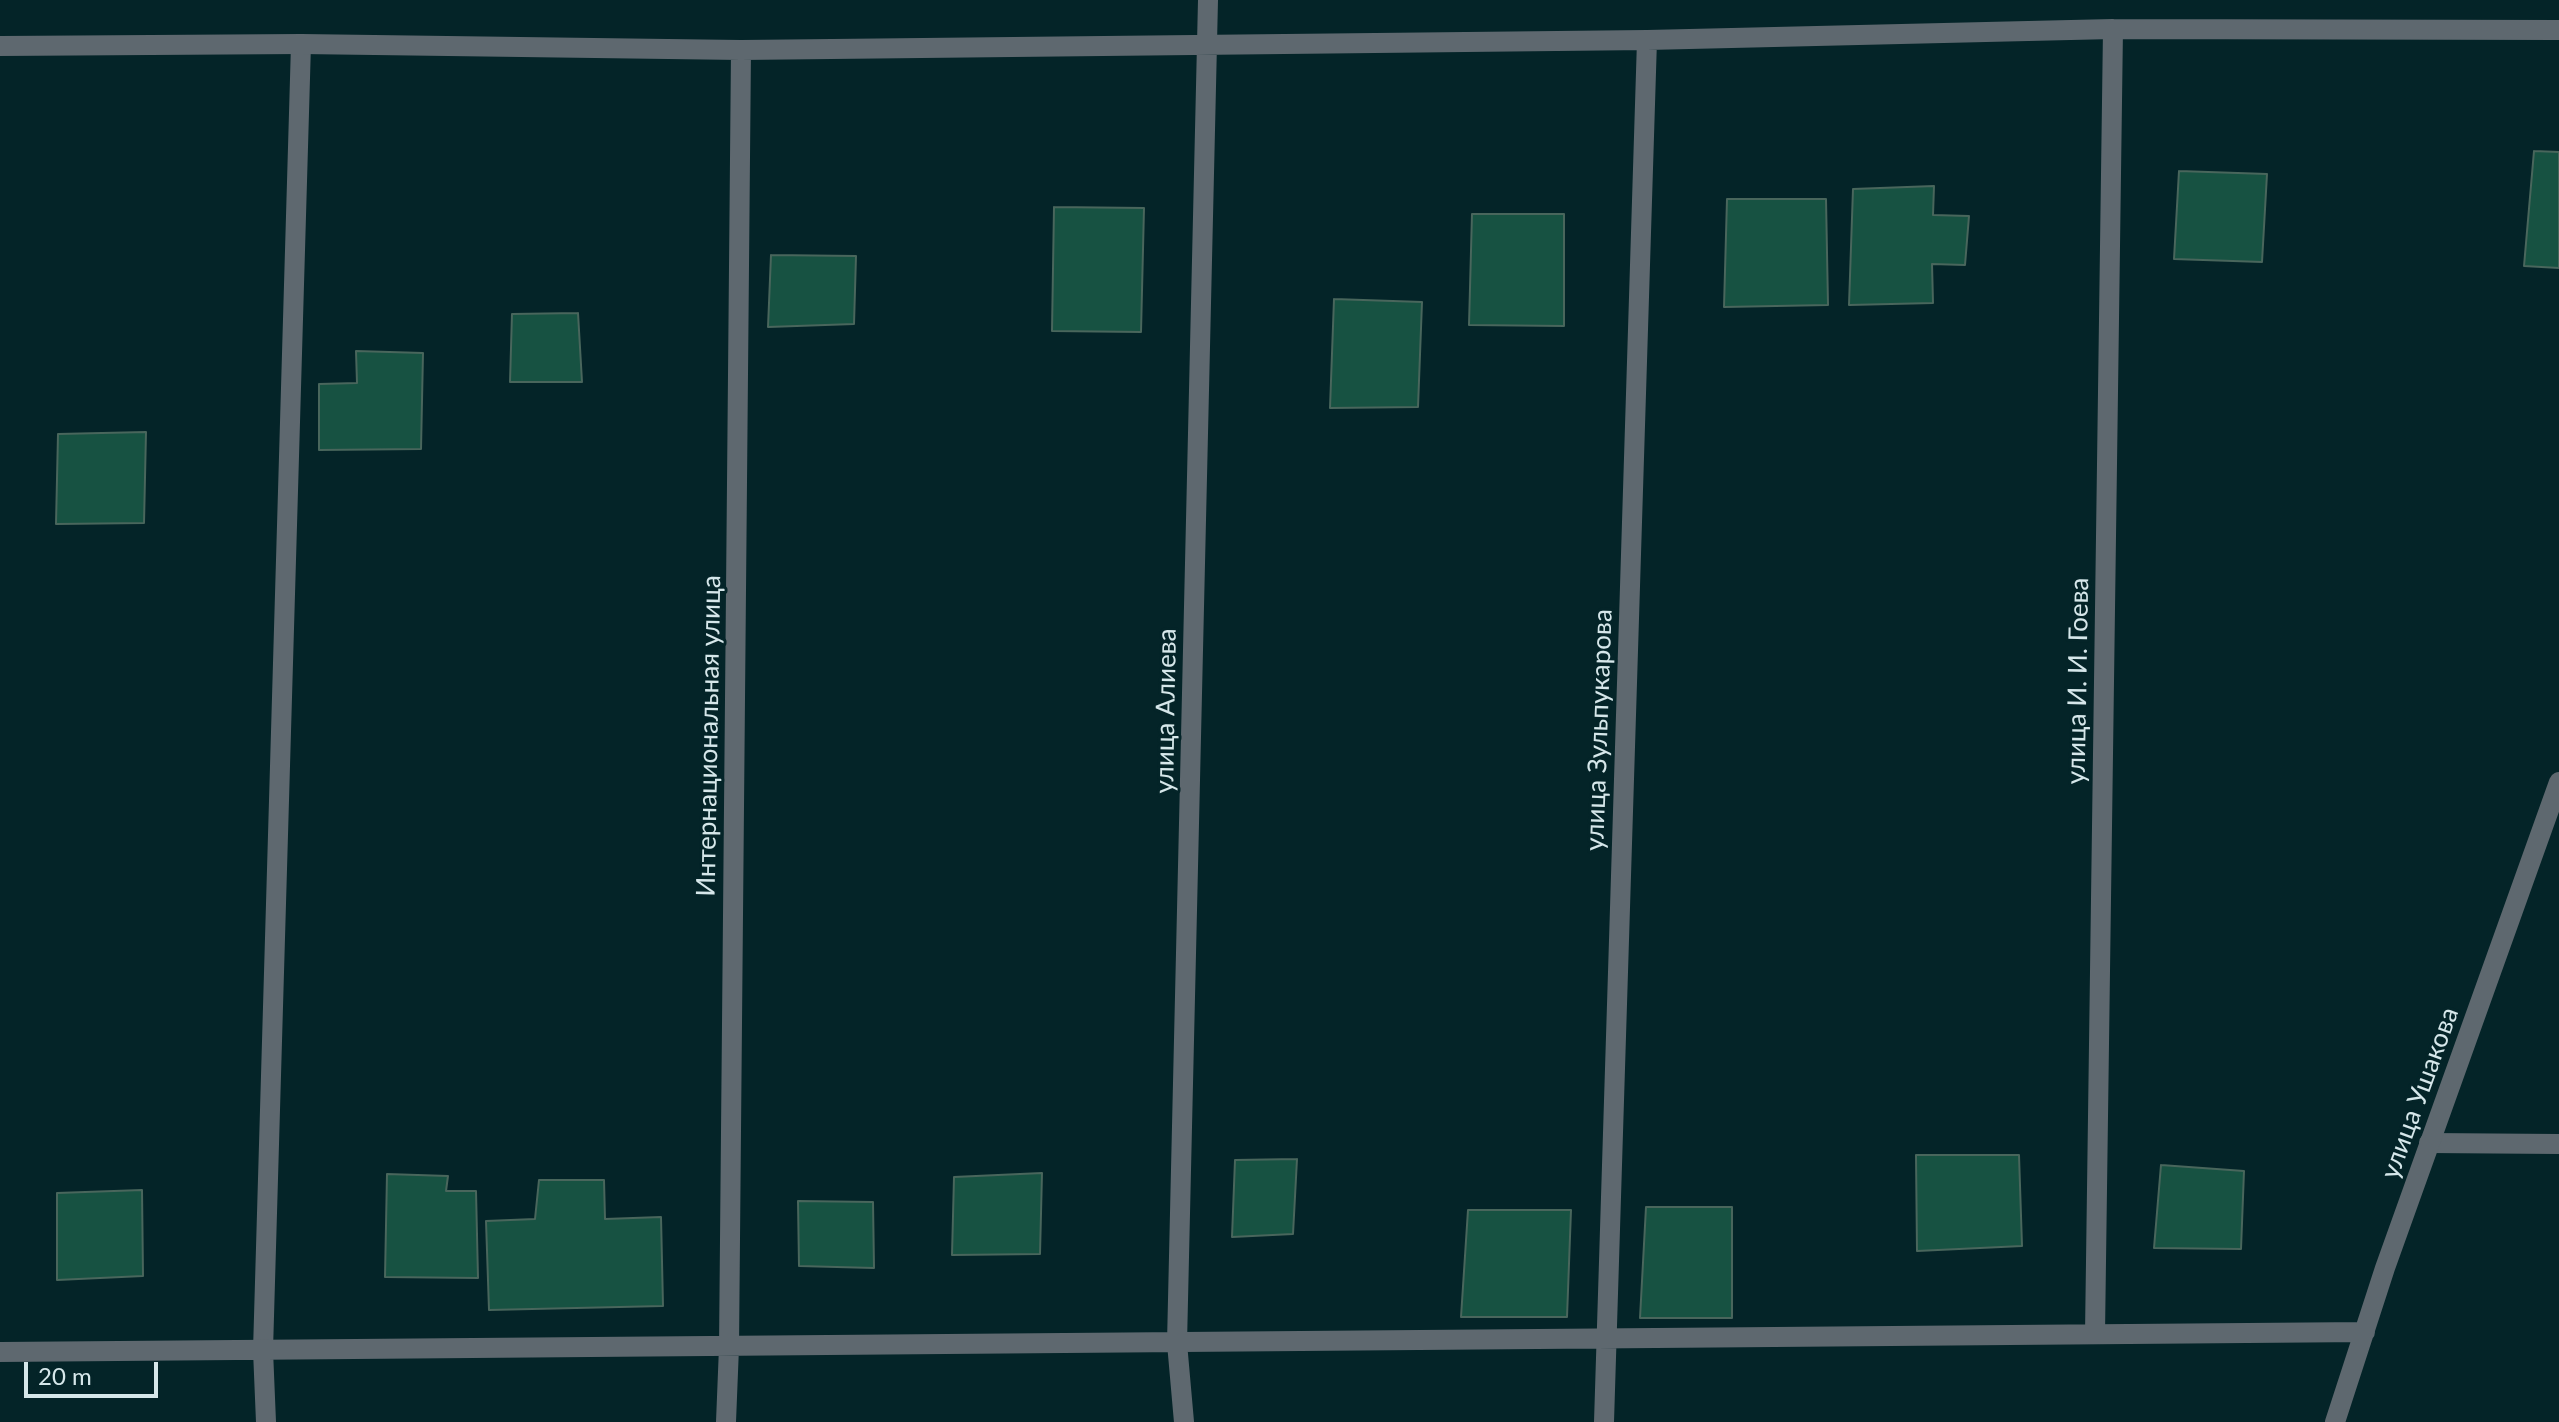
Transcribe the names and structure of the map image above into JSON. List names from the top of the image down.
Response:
{
  "streets": {
    "street": [
      "улица И. И. Гоева",
      "улица Алиева",
      "улица Зульпукарова",
      "Интернациональная улица",
      "улица Ушакова"
    ]
  },
  "scale_bar": "20 m"
}
